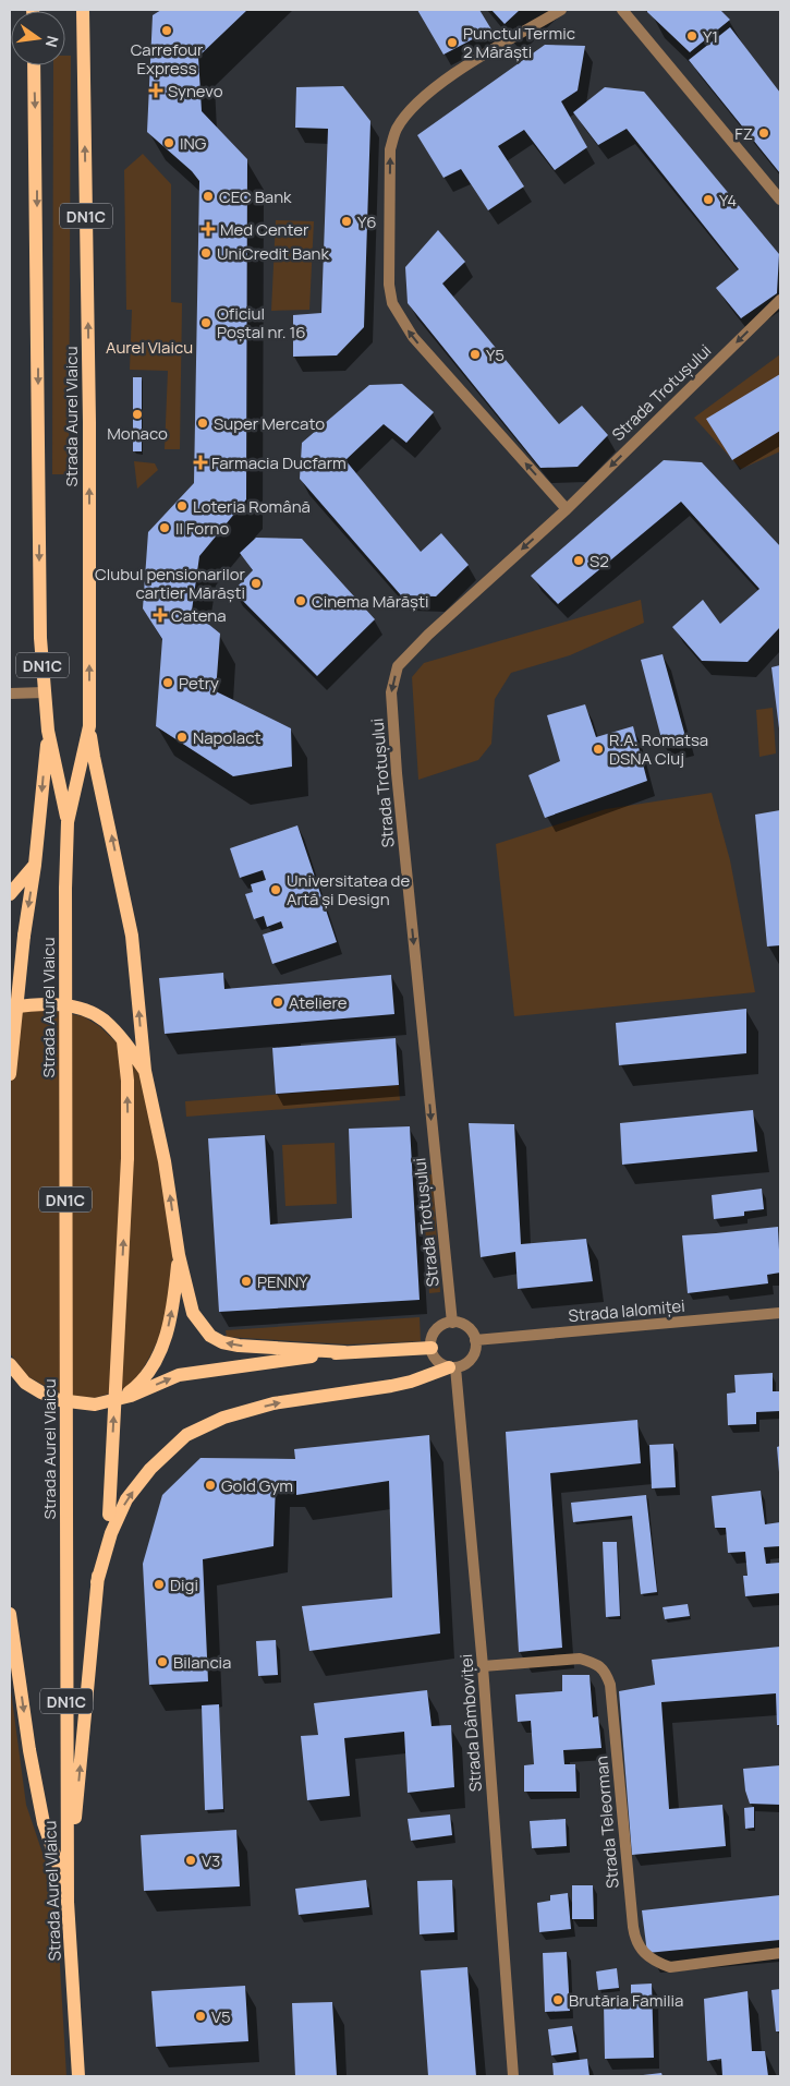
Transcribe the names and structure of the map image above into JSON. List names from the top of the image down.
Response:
{
  "streets": {
    "main road": ["DN1C", "Strada Aurel Vlaicu"],
    "street": [
      "Strada Trotușului",
      "Strada Ialomiței",
      "Strada Dâmboviței",
      "Strada Teleorman"
    ]
  },
  "crossings": [
    ["Strada Trotușului", "Strada Ialomiței"],
    ["Strada Trotușului", "Strada Dâmboviței"],
    ["Strada Ialomiței", "Strada Dâmboviței"],
    ["Strada Dâmboviței", "Strada Teleorman"]
  ],
  "one_way": ["Strada Trotușului"],
  "parks": ["Aurel Vlaicu"],
  "places": {
    "other": [
      "Carrefour Express",
      "Y1",
      "Punctul Termic 2 Mărăști",
      "FZ",
      "ING",
      "CEC Bank",
      "Y4",
      "Y6",
      "UniCredit Bank",
      "Oficiul Poștal nr. 16",
      "Y5",
      "Monaco",
      "Super Mercato",
      "Loteria Română",
      "Il Forno",
      "S2",
      "Clubul pensionarilor cartier Mărăști",
      "Cinema Mărăști",
      "Petry",
      "Napolact",
      "R.A. Romatsa DSNA Cluj",
      "Universitatea de Artă și Design",
      "Ateliere",
      "PENNY",
      "Gold Gym",
      "Digi",
      "Bilancia",
      "V3",
      "Brutăria Familia",
      "V5"
    ],
    "health": [
      "Synevo",
      "Med Center",
      "Farmacia Ducfarm",
      "Catena"
    ]
  },
  "north": "right"
}
